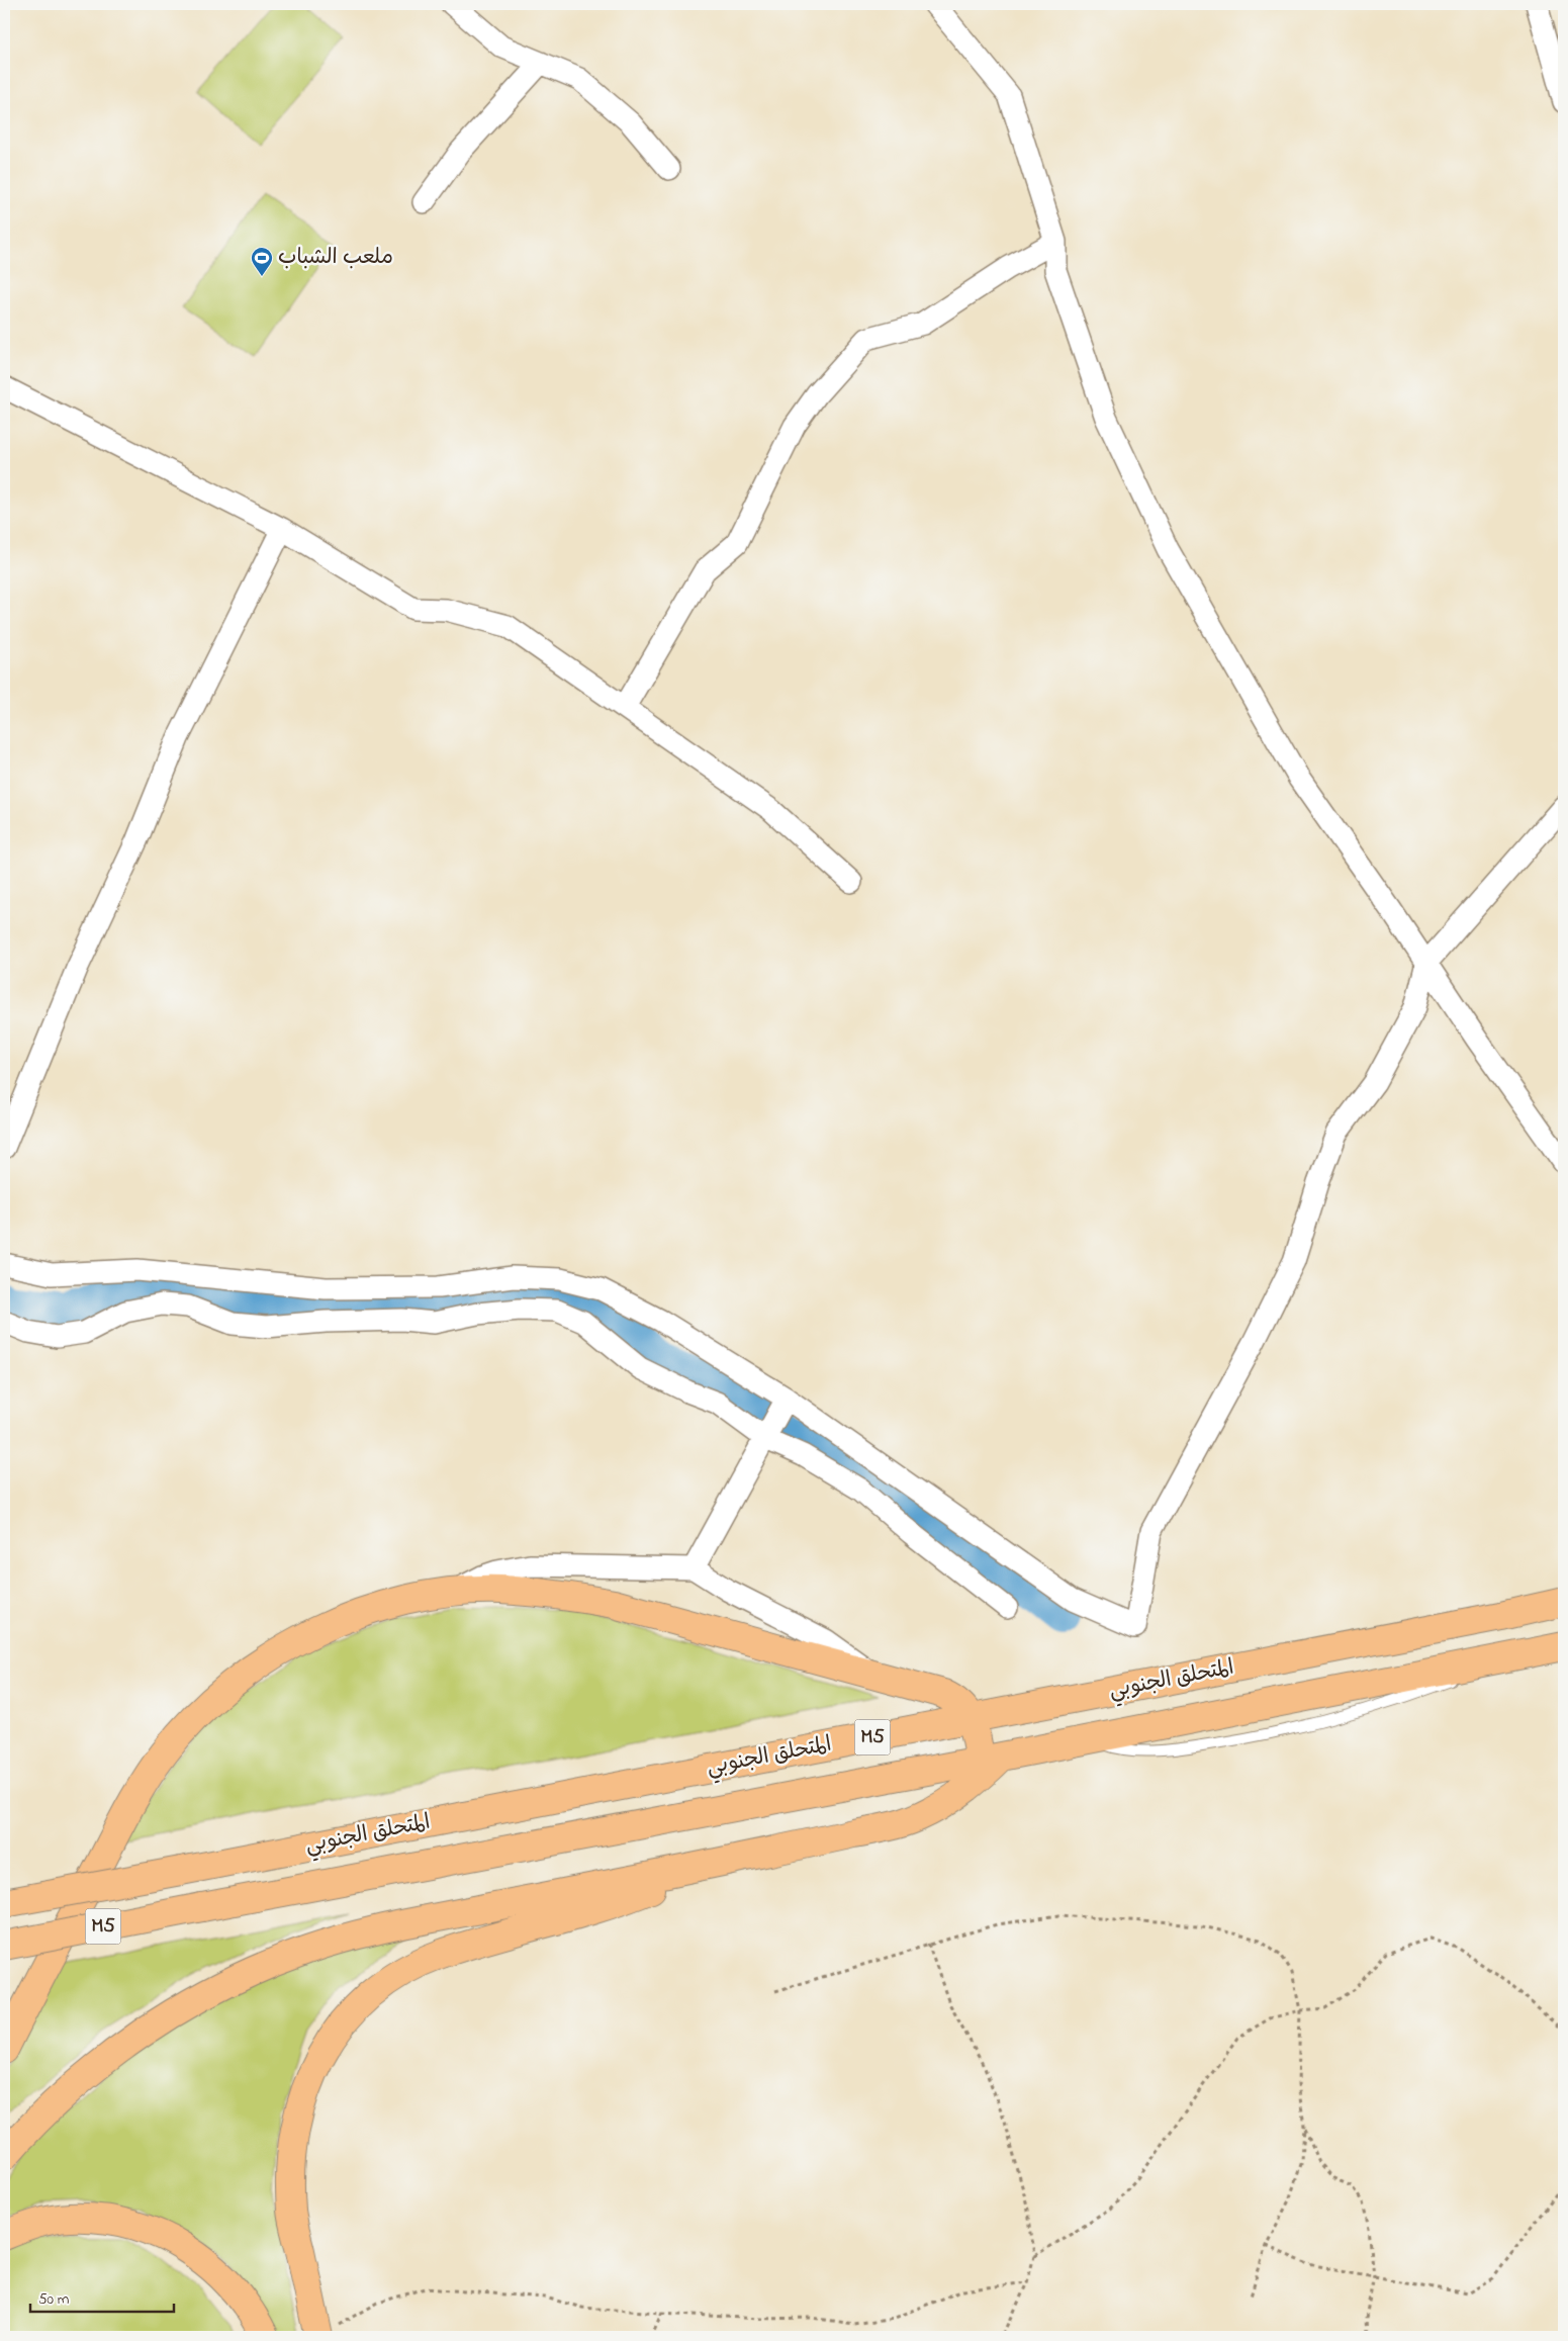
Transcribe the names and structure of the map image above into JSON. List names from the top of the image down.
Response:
{
  "streets": {
    "highway": ["المتحلق الجنوبي", "M5"]
  },
  "places": {
    "sports": ["ملعب الشباب"]
  },
  "scale_bar": "50 m"
}
